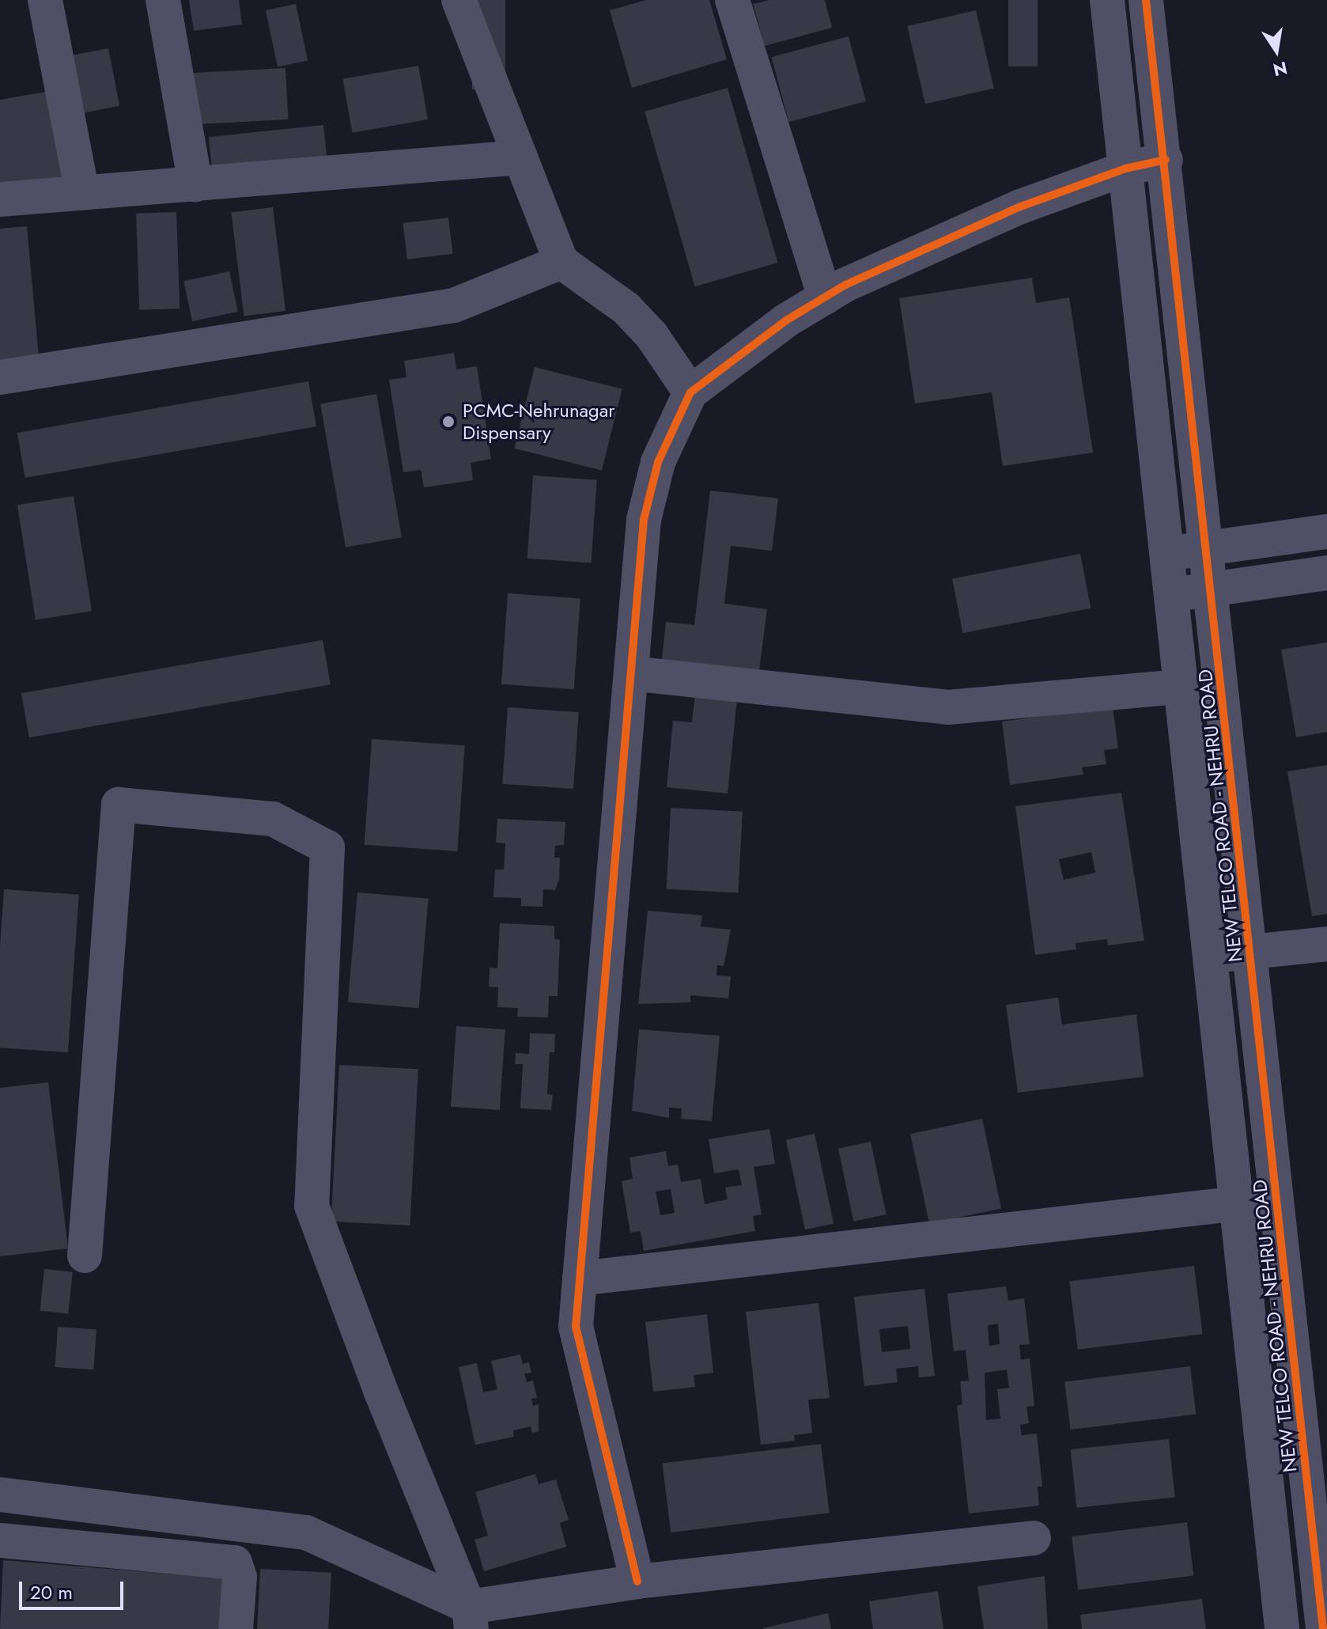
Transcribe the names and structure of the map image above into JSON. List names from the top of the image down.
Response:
{
  "streets": {
    "street": ["NEW TELCO ROAD - NEHRU ROAD"]
  },
  "places": ["PCMC-Nehrunagar Dispensary"],
  "scale_bar": "20 m",
  "north": "bottom"
}
